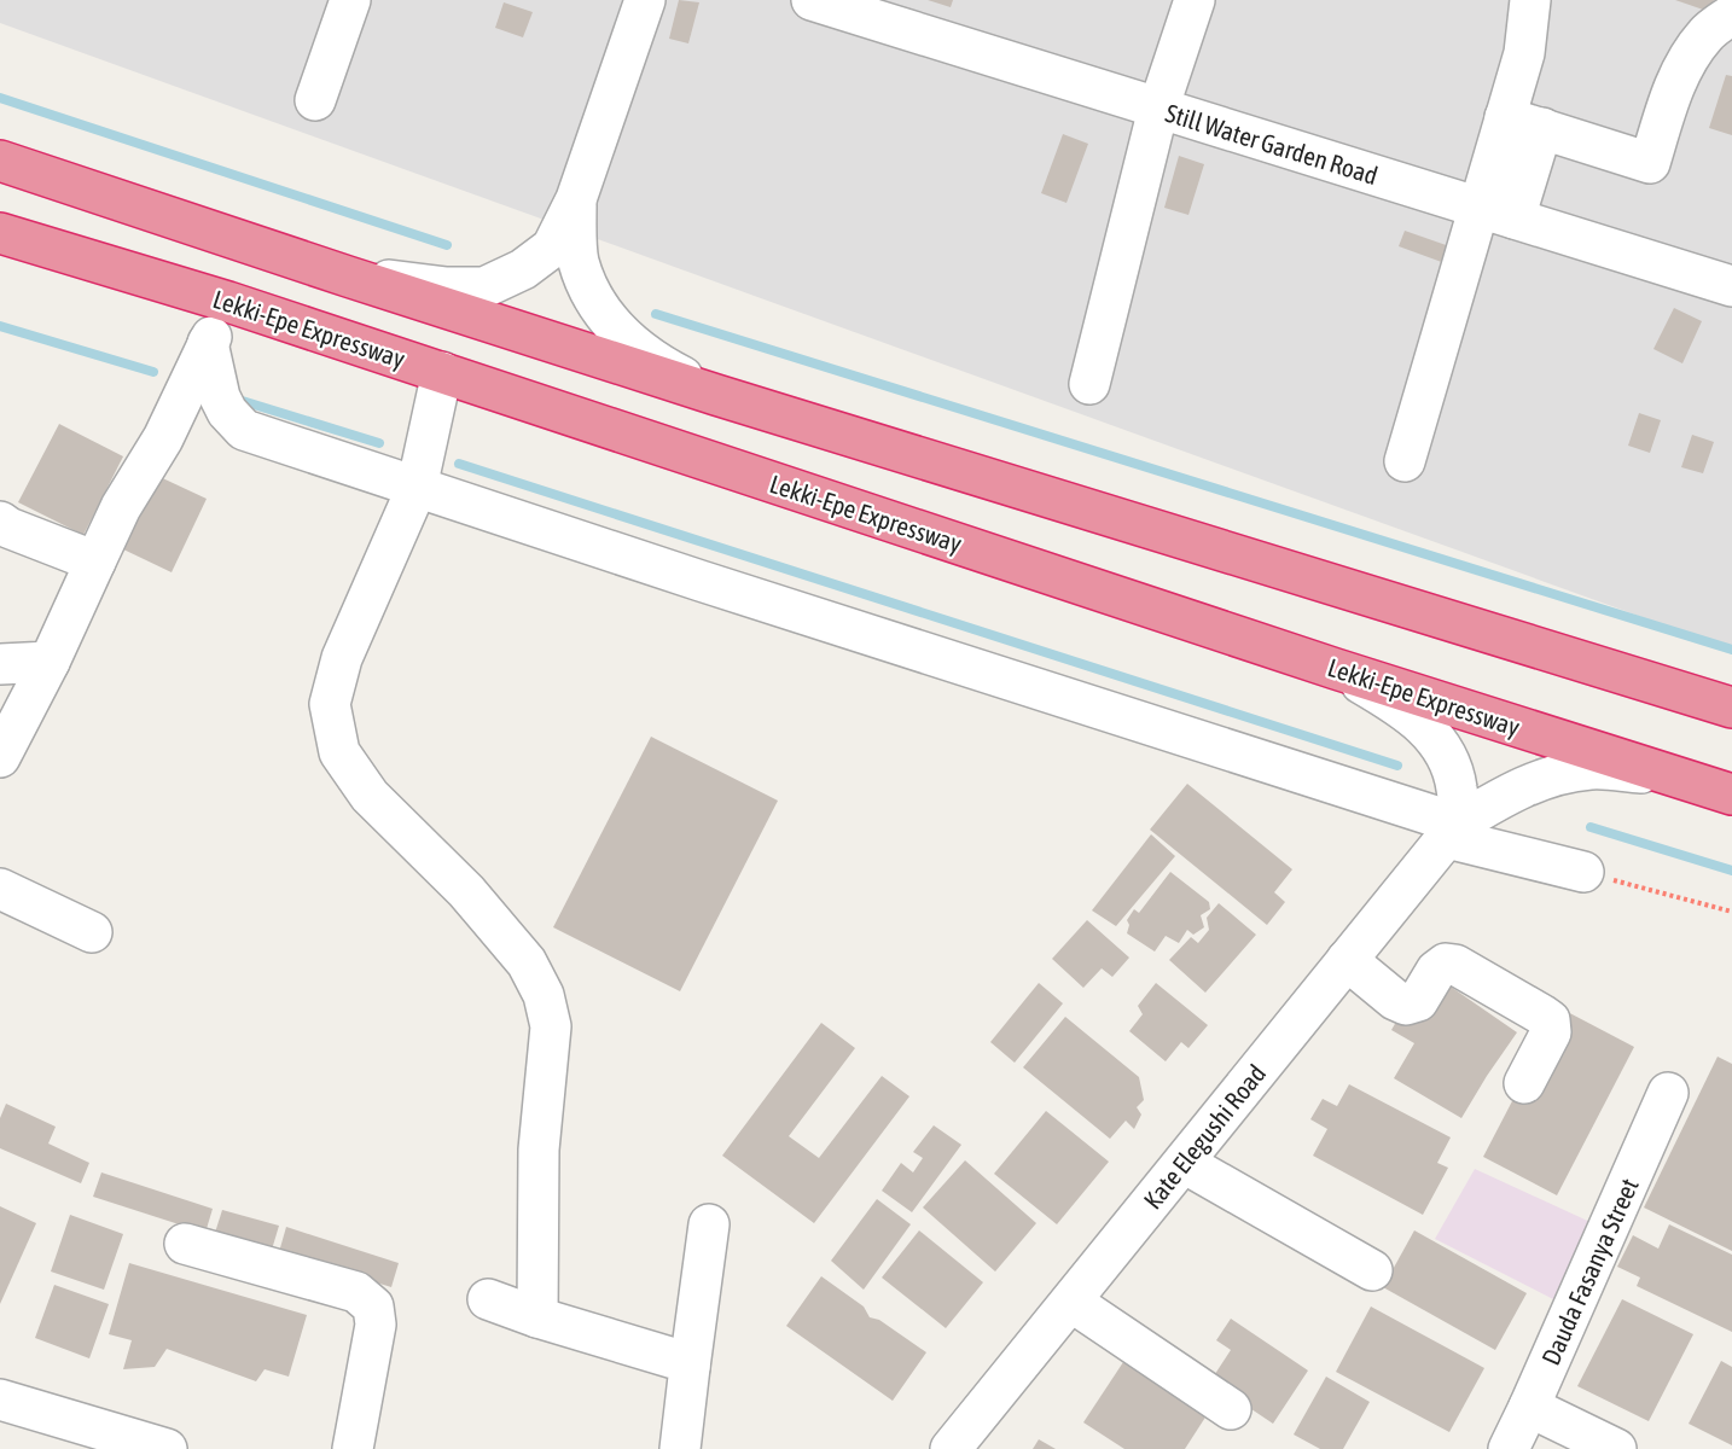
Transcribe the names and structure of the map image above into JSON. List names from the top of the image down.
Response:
{
  "streets": {
    "highway": ["Lekki-Epe Expressway"],
    "street": ["Still Water Garden Road", "Kate Elegushi Road", "Dauda Fasanya Street"]
  },
  "crossings": [
    ["Lekki-Epe Expressway", "Kate Elegushi Road"]
  ]
}
